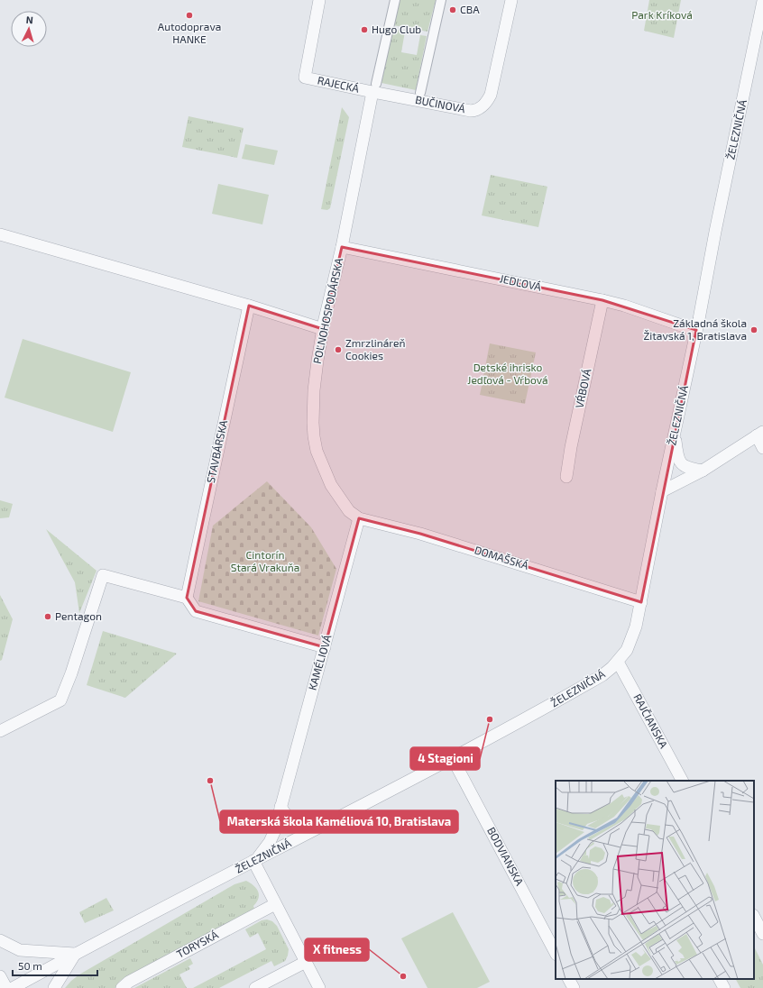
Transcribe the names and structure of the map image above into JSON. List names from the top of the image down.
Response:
{
  "streets": {
    "street": [
      "RAJECKÁ",
      "BUČINOVÁ",
      "ŽELEZNIČNÁ",
      "JEDĽOVÁ",
      "POĽNOHOSPODÁRSKA",
      "VŔBOVÁ",
      "STAVBÁRSKA",
      "DOMAŠSKÁ",
      "KAMÉLIOVÁ",
      "RAJČIANSKA",
      "BODVIANSKA",
      "TORYSKÁ"
    ]
  },
  "crossings": [
    ["RAJECKÁ", "BUČINOVÁ"],
    ["RAJECKÁ", "POĽNOHOSPODÁRSKA"],
    ["BUČINOVÁ", "POĽNOHOSPODÁRSKA"],
    ["ŽELEZNIČNÁ", "JEDĽOVÁ"],
    ["ŽELEZNIČNÁ", "DOMAŠSKÁ"],
    ["ŽELEZNIČNÁ", "KAMÉLIOVÁ"],
    ["ŽELEZNIČNÁ", "RAJČIANSKA"],
    ["ŽELEZNIČNÁ", "BODVIANSKA"],
    ["JEDĽOVÁ", "POĽNOHOSPODÁRSKA"],
    ["JEDĽOVÁ", "VŔBOVÁ"],
    ["POĽNOHOSPODÁRSKA", "DOMAŠSKÁ"],
    ["POĽNOHOSPODÁRSKA", "KAMÉLIOVÁ"],
    ["DOMAŠSKÁ", "KAMÉLIOVÁ"]
  ],
  "parks": ["Park Kríková", "Detské ihrisko Jedľová - Vŕbová", "Cintorín Stará Vrakuňa"],
  "places": [
    "CBA",
    "Autodoprava HANKE",
    "Hugo Club",
    "Základná škola Žitavská 1, Bratislava",
    "Zmrzlináreň Cookies",
    "Pentagon",
    "4 Stagioni",
    "Materská škola Kaméliová 10, Bratislava",
    "X fitness"
  ],
  "scale_bar": "50 m",
  "north": "top"
}
